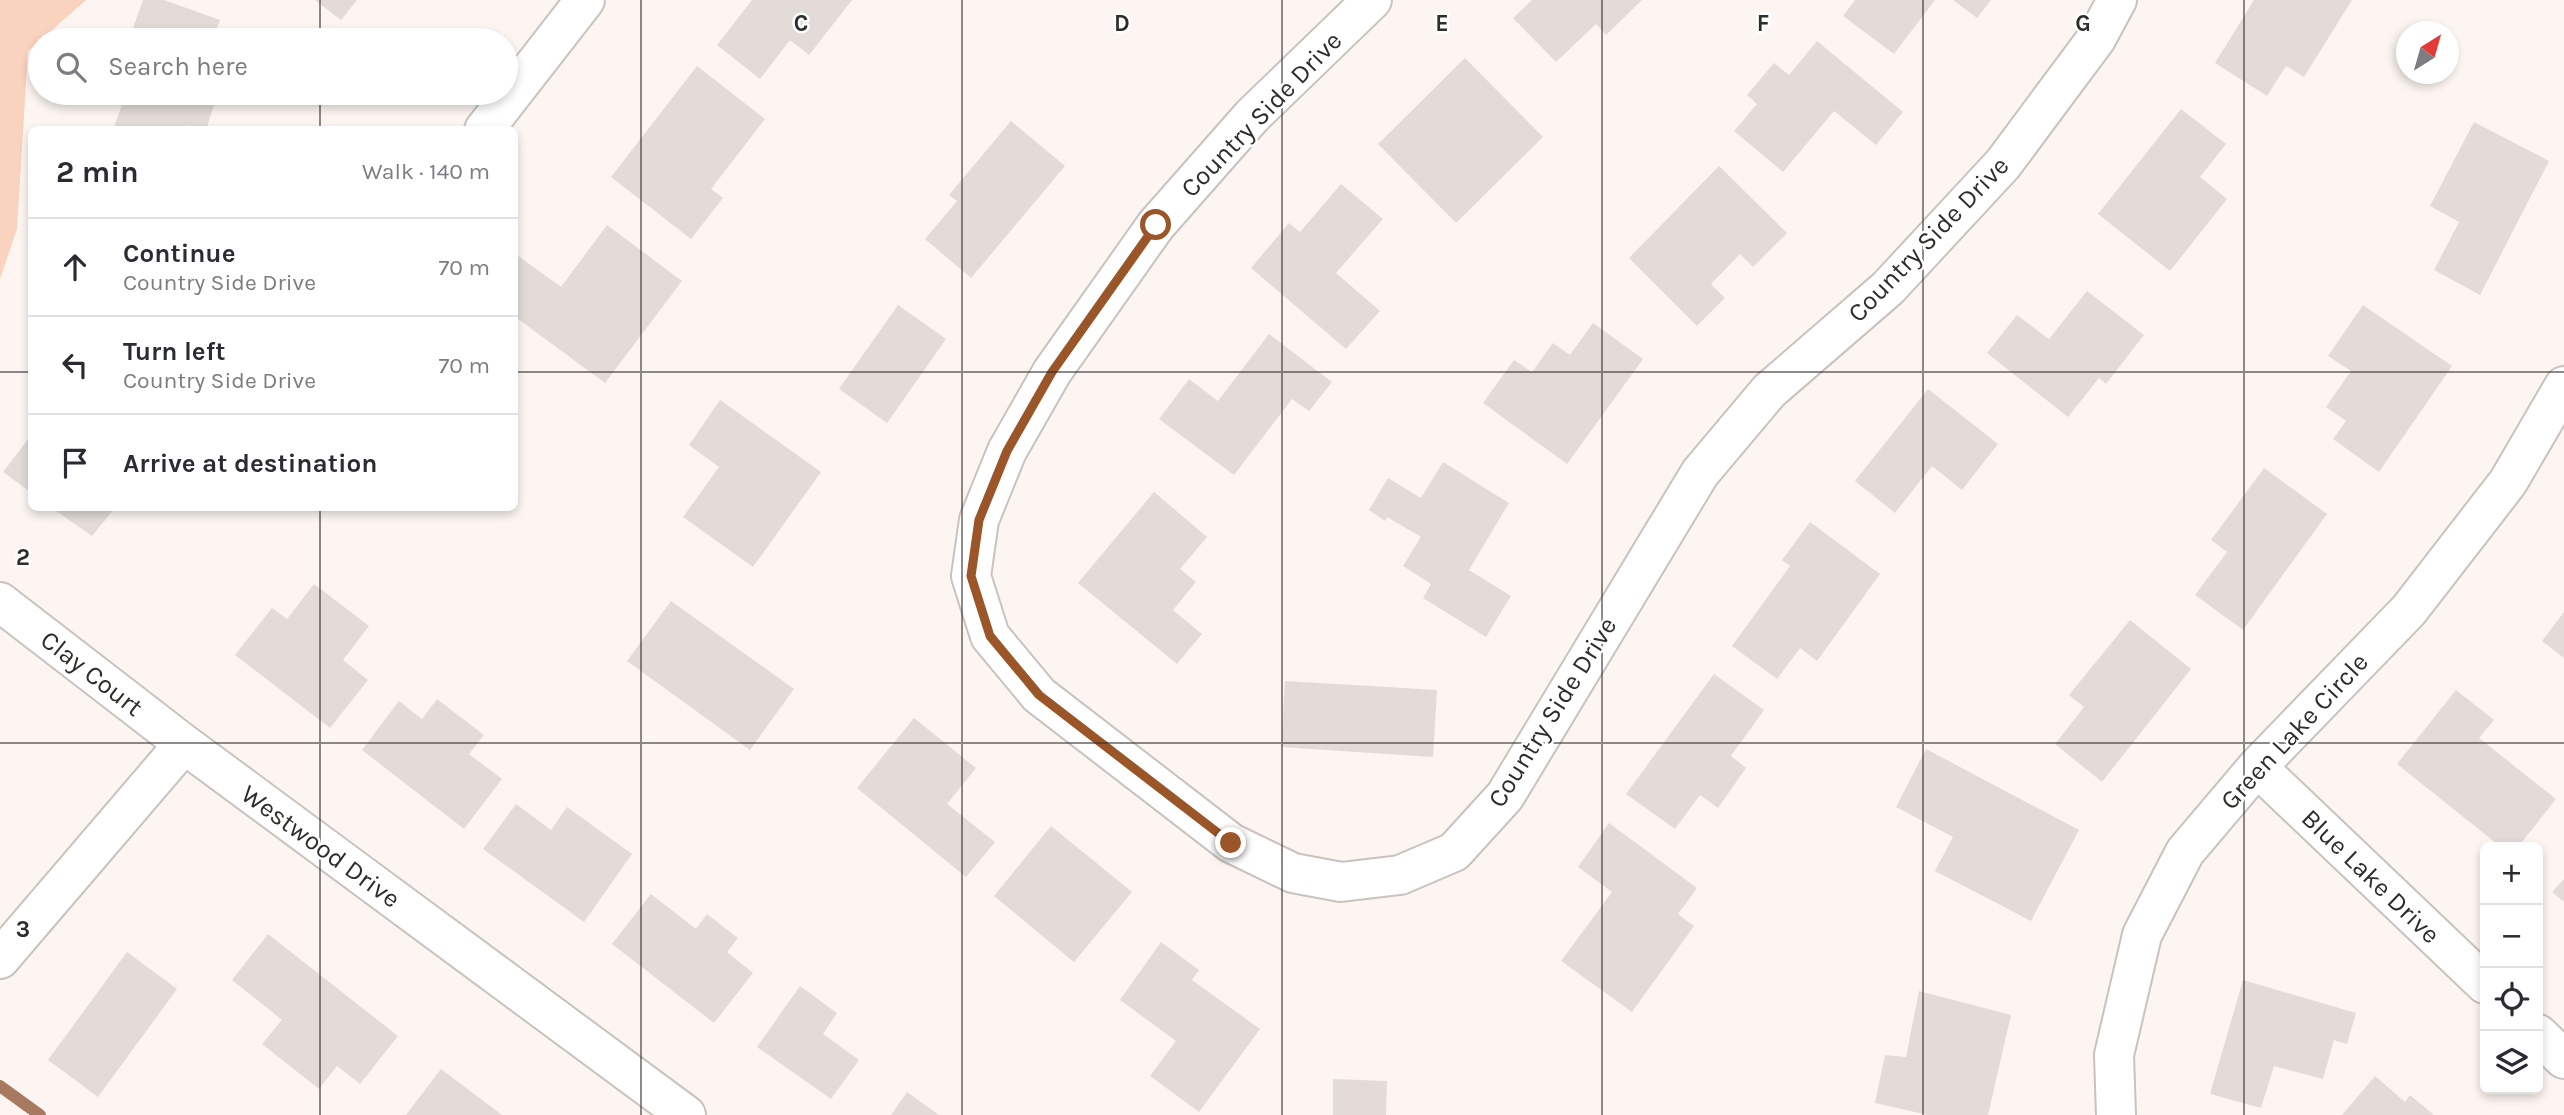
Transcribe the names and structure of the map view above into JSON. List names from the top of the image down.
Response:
{
  "streets": {
    "street": [
      "Country Side Drive",
      "Clay Court",
      "Green Lake Circle",
      "Westwood Drive",
      "Blue Lake Drive"
    ]
  },
  "crossings": [
    ["Clay Court", "Westwood Drive"],
    ["Green Lake Circle", "Blue Lake Drive"]
  ],
  "north": "top right",
  "page": {
    "search": "Search here",
    "heading": ["2 min", "Walk · 140 m"],
    "list": [
      ["Continue", "Country Side Drive", "70 m"],
      ["Turn left", "Country Side Drive", "70 m"],
      "Arrive at destination"
    ],
    "map_buttons": ["+", "−"]
  },
  "grid": {
    "columns": [
      "C",
      "D",
      "E",
      "F",
      "G"
    ],
    "rows": ["2", "3"]
  }
}
